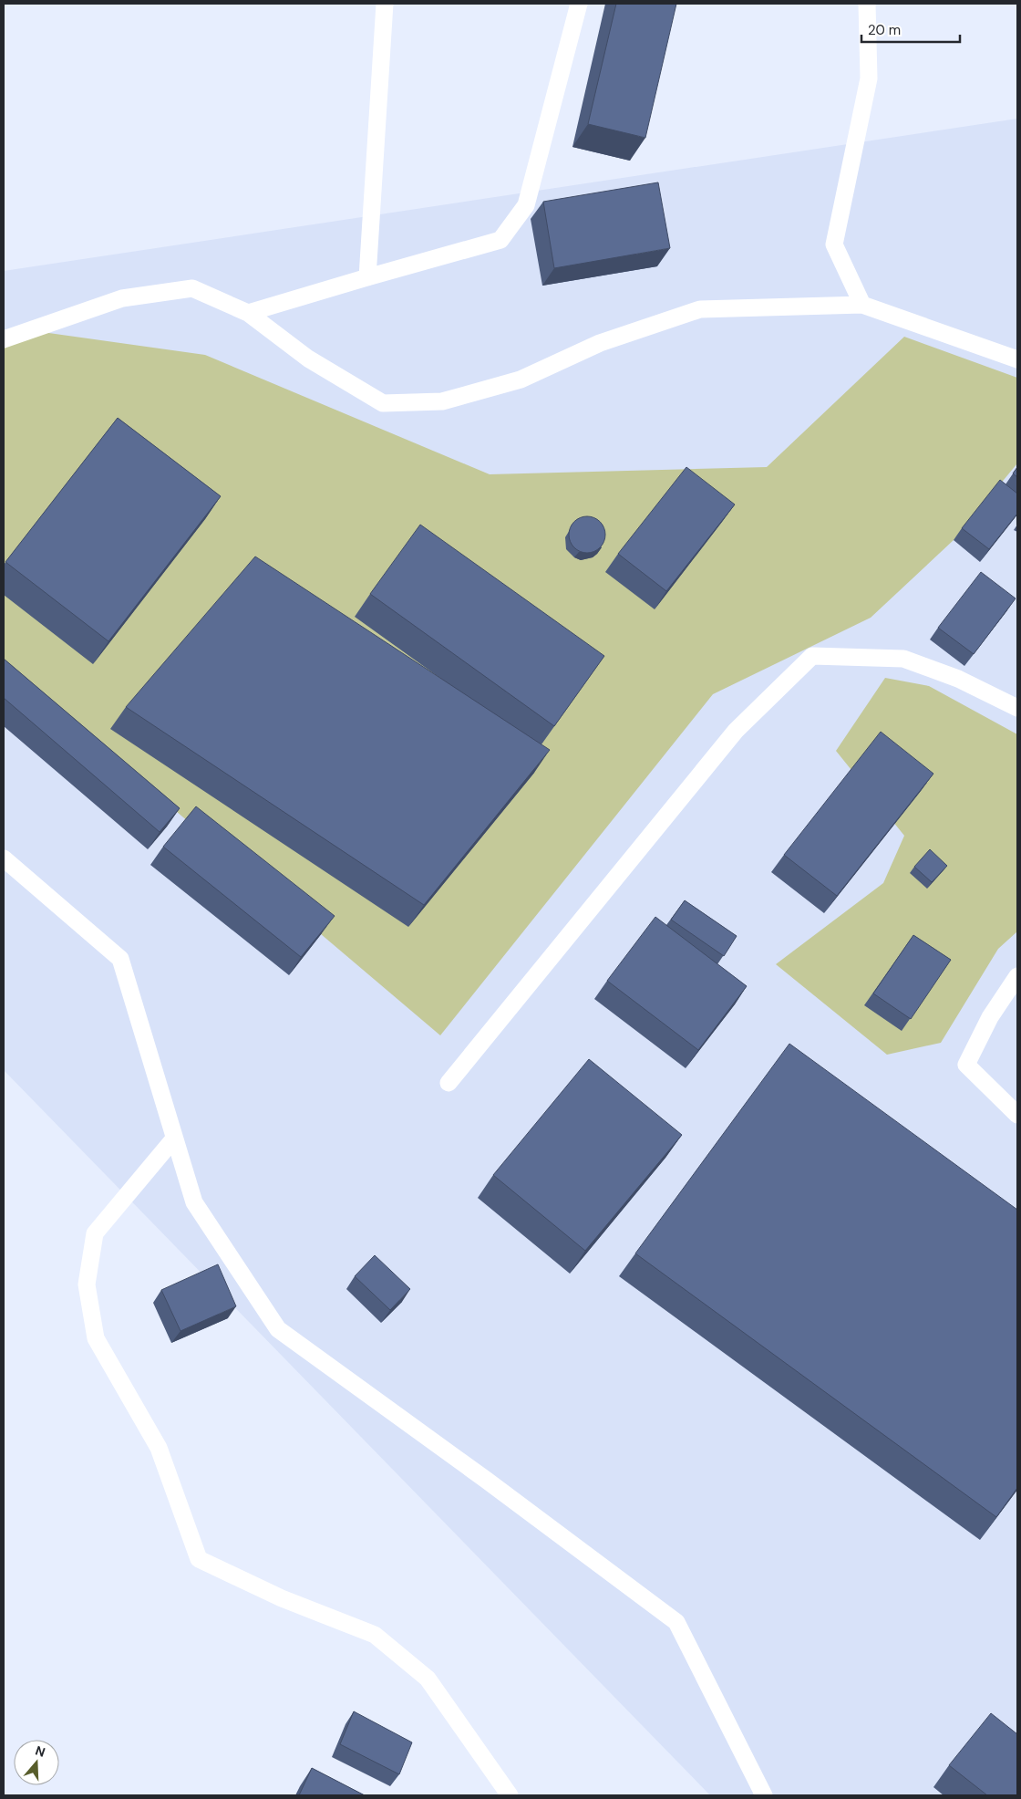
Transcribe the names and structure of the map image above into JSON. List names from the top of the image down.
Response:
{
  "scale_bar": "20 m",
  "north": "top"
}
